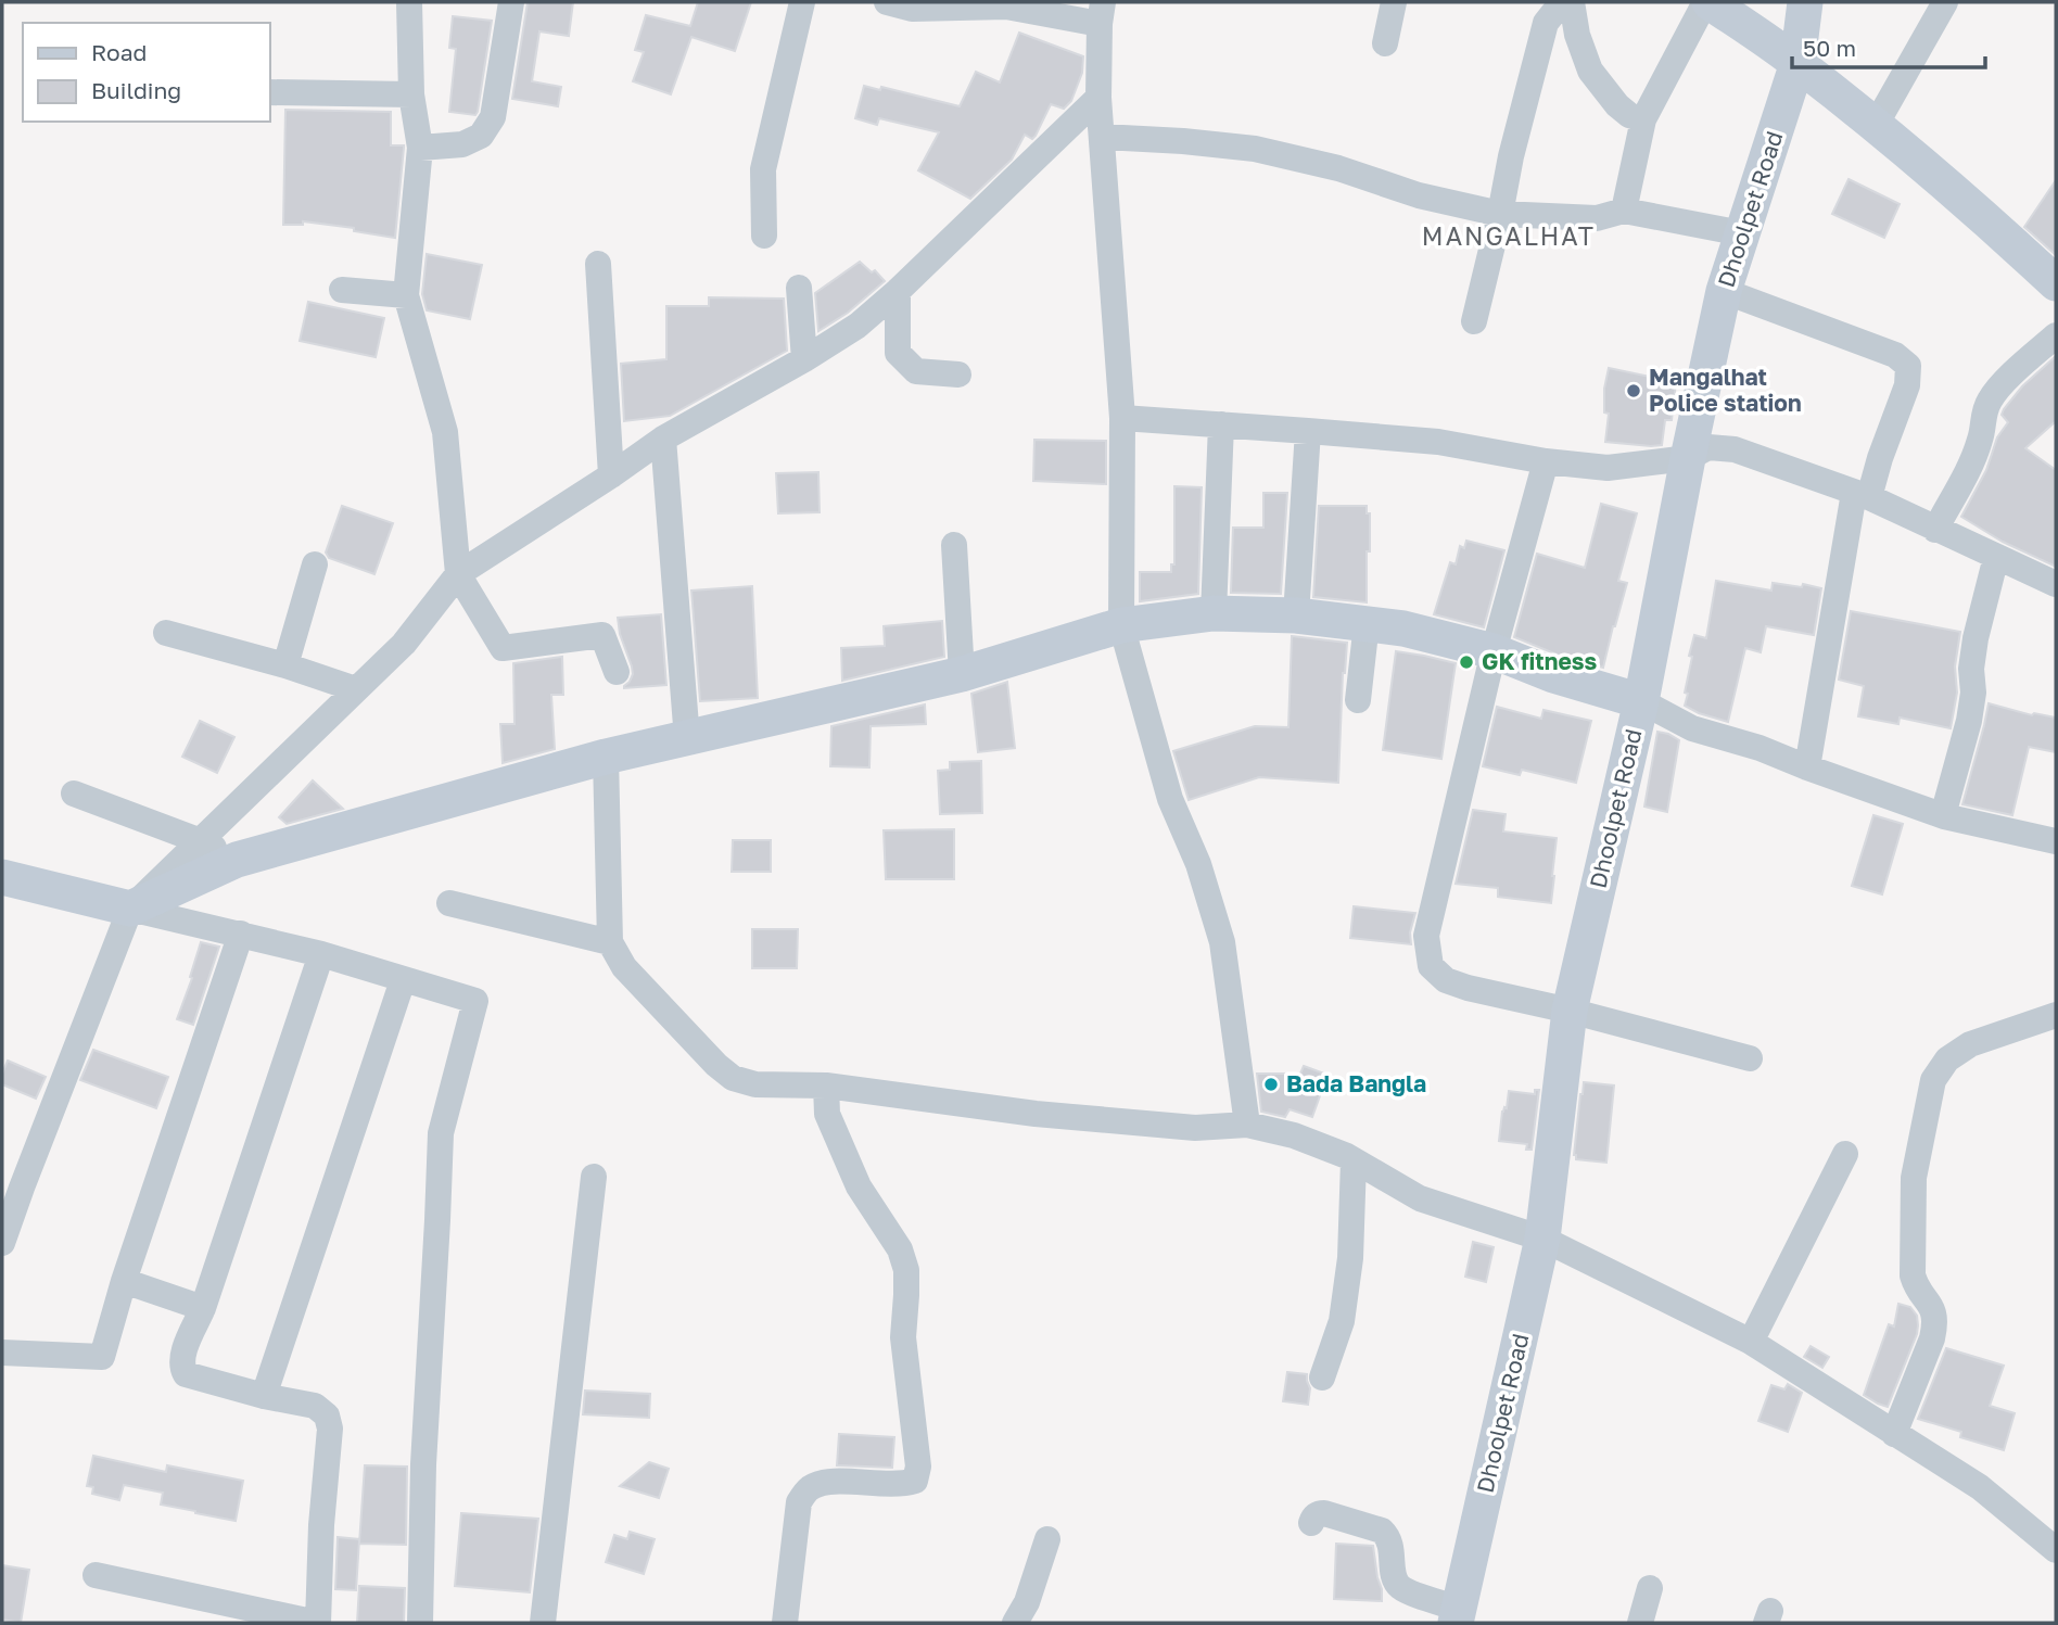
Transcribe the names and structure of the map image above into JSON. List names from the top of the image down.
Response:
{
  "streets": {
    "street": ["Dhoolpet Road"]
  },
  "districts": ["MANGALHAT"],
  "places": ["Mangalhat Police station", "GK fitness", "Bada Bangla"],
  "legend": ["Road", "Building"],
  "scale_bar": "50 m"
}
